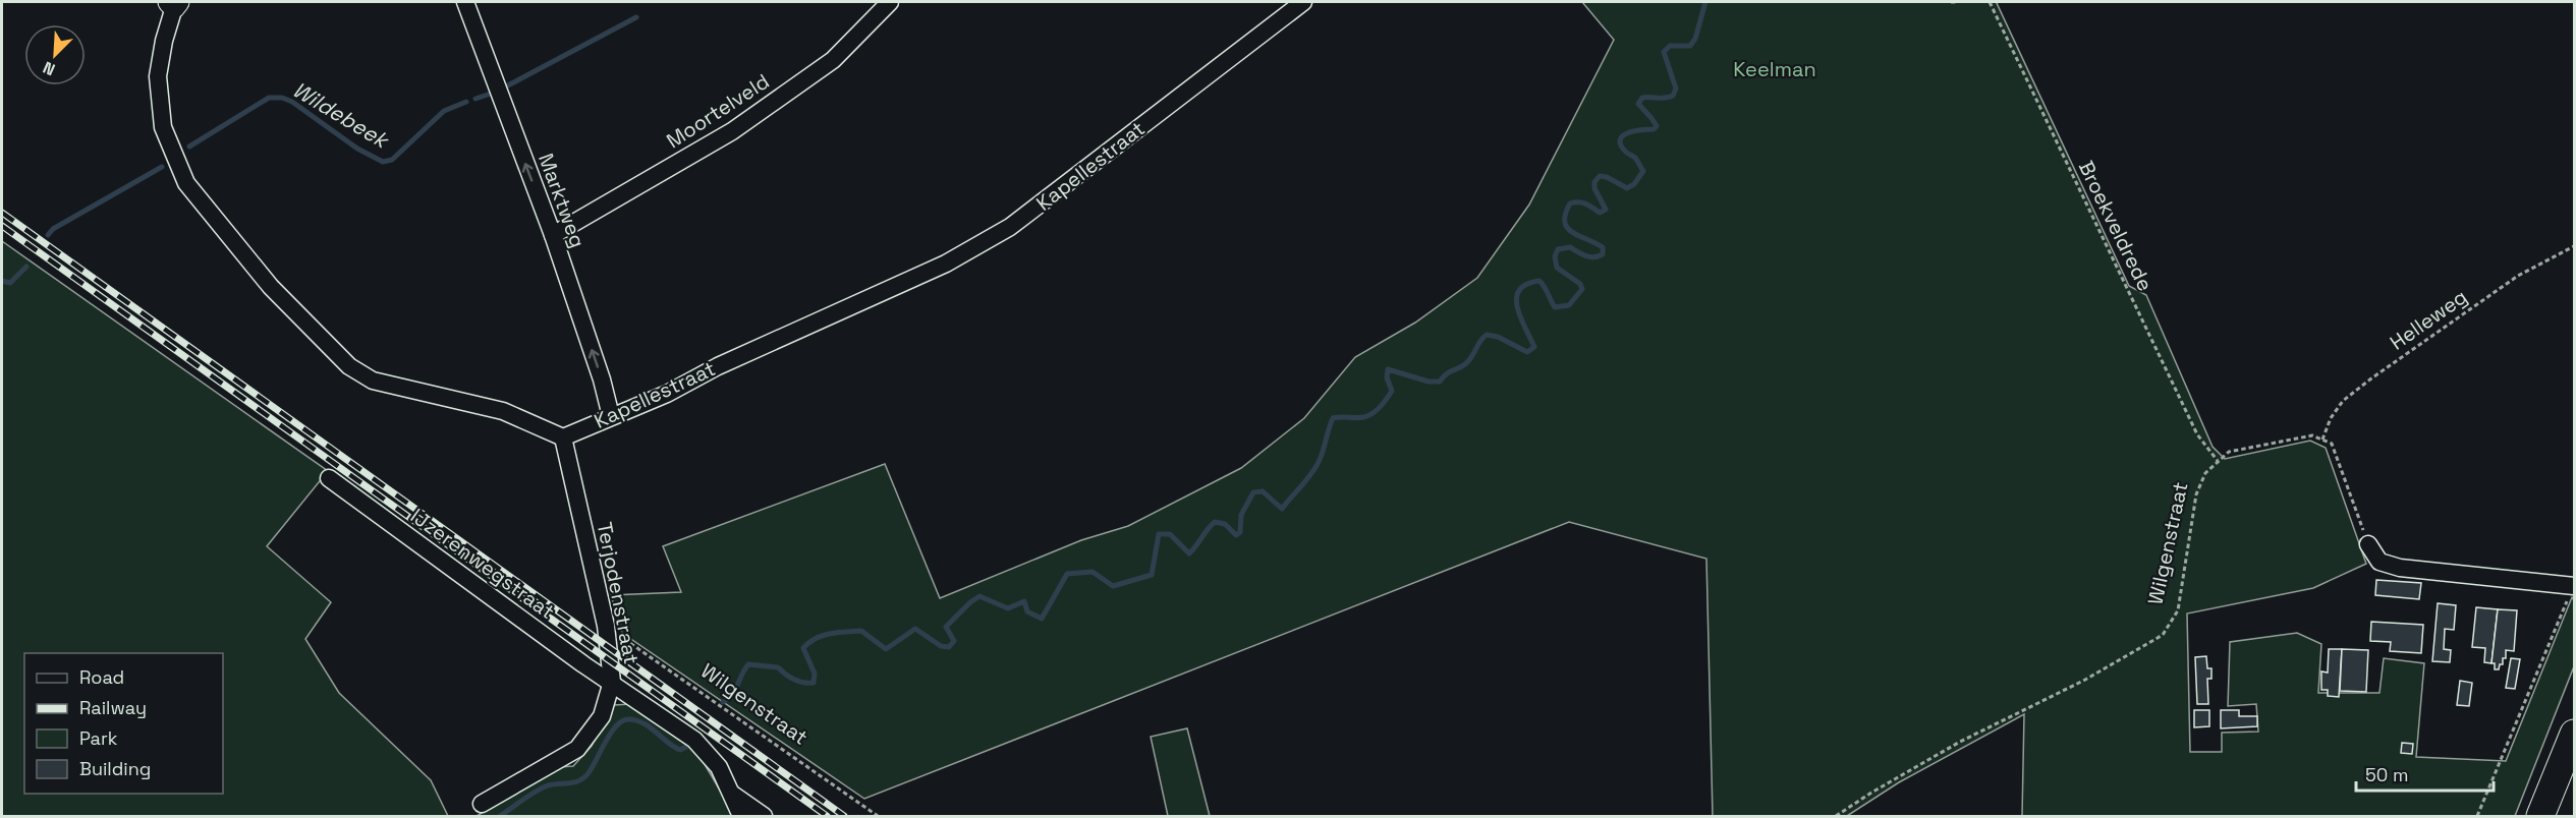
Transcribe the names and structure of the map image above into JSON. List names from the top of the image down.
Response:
{
  "streets": {
    "street": [
      "Moortelveld",
      "Kapellestraat",
      "Marktweg",
      "IJzerenwegstraat",
      "Terjodenstraat"
    ],
    "path": ["Broekveldrede", "Helleweg", "Wilgenstraat"]
  },
  "crossings": [
    ["Moortelveld", "Marktweg"],
    ["Kapellestraat", "Marktweg"],
    ["Kapellestraat", "Terjodenstraat"],
    ["Broekveldrede", "Wilgenstraat"],
    ["Wilgenstraat", "Terjodenstraat"],
    ["IJzerenwegstraat", "Terjodenstraat"]
  ],
  "one_way": ["Marktweg"],
  "water": ["Wildebeek"],
  "parks": ["Keelman"],
  "legend": [
    "Road",
    "Railway",
    "Park",
    "Building"
  ],
  "scale_bar": "50 m",
  "north": "bottom left"
}
